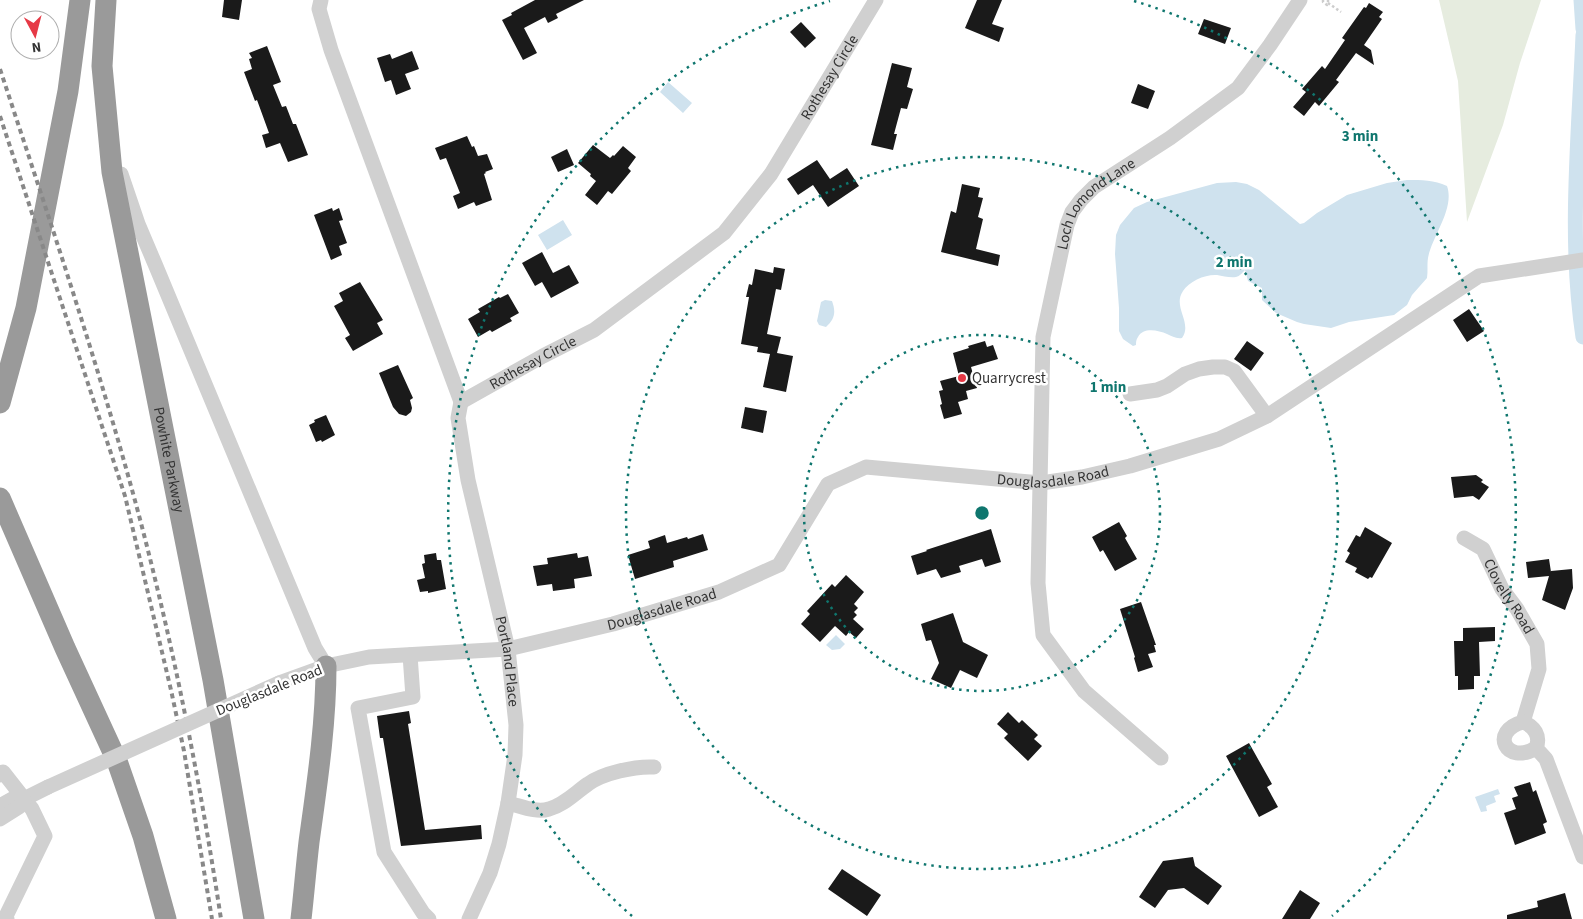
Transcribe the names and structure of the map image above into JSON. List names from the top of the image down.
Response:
{
  "streets": {
    "highway": ["Powhite Parkway"],
    "street": [
      "Rothesay Circle",
      "Loch Lomond Lane",
      "Douglasdale Road",
      "Clovelly Road",
      "Portland Place"
    ]
  },
  "crossings": [
    ["Rothesay Circle", "Portland Place"],
    ["Loch Lomond Lane", "Douglasdale Road"],
    ["Douglasdale Road", "Portland Place"]
  ],
  "places": ["Quarrycrest"],
  "north": "bottom",
  "rings": ["3 min", "2 min", "1 min"]
}
